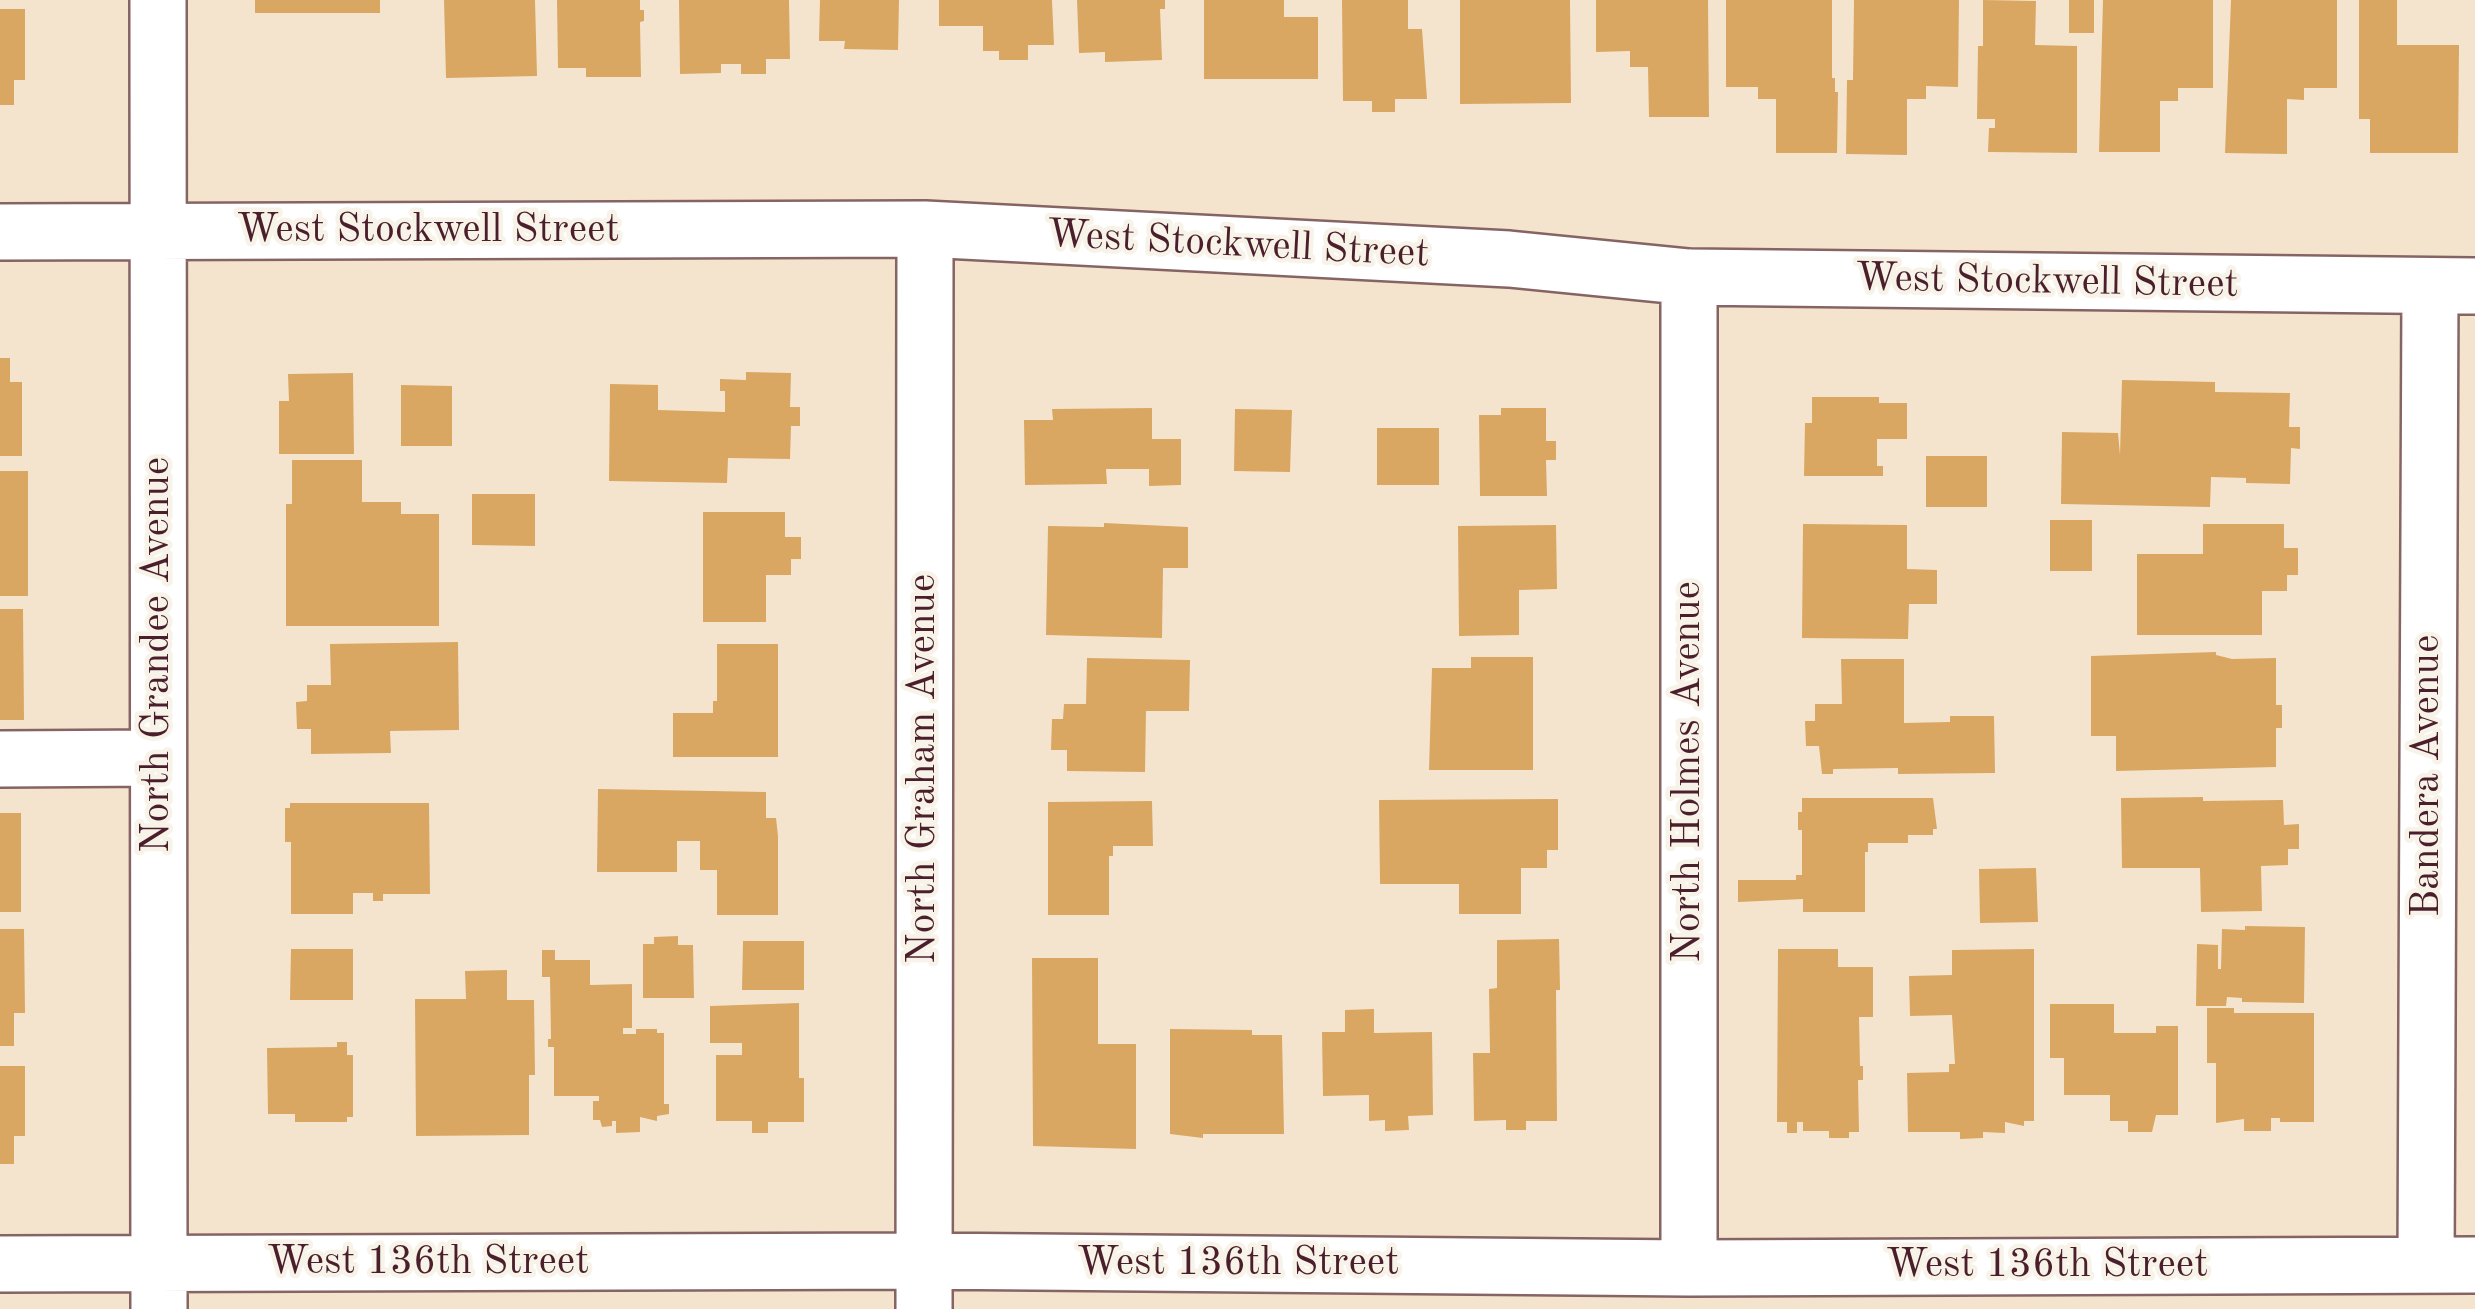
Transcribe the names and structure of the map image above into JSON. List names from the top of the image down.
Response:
{
  "streets": {
    "street": [
      "West Stockwell Street",
      "North Grandee Avenue",
      "North Graham Avenue",
      "North Holmes Avenue",
      "Bandera Avenue",
      "West 136th Street"
    ]
  },
  "crossings": [
    ["West Stockwell Street", "North Grandee Avenue"],
    ["West Stockwell Street", "North Graham Avenue"],
    ["West Stockwell Street", "North Holmes Avenue"],
    ["West Stockwell Street", "Bandera Avenue"],
    ["North Grandee Avenue", "West 136th Street"],
    ["North Graham Avenue", "West 136th Street"],
    ["North Holmes Avenue", "West 136th Street"],
    ["Bandera Avenue", "West 136th Street"]
  ]
}
